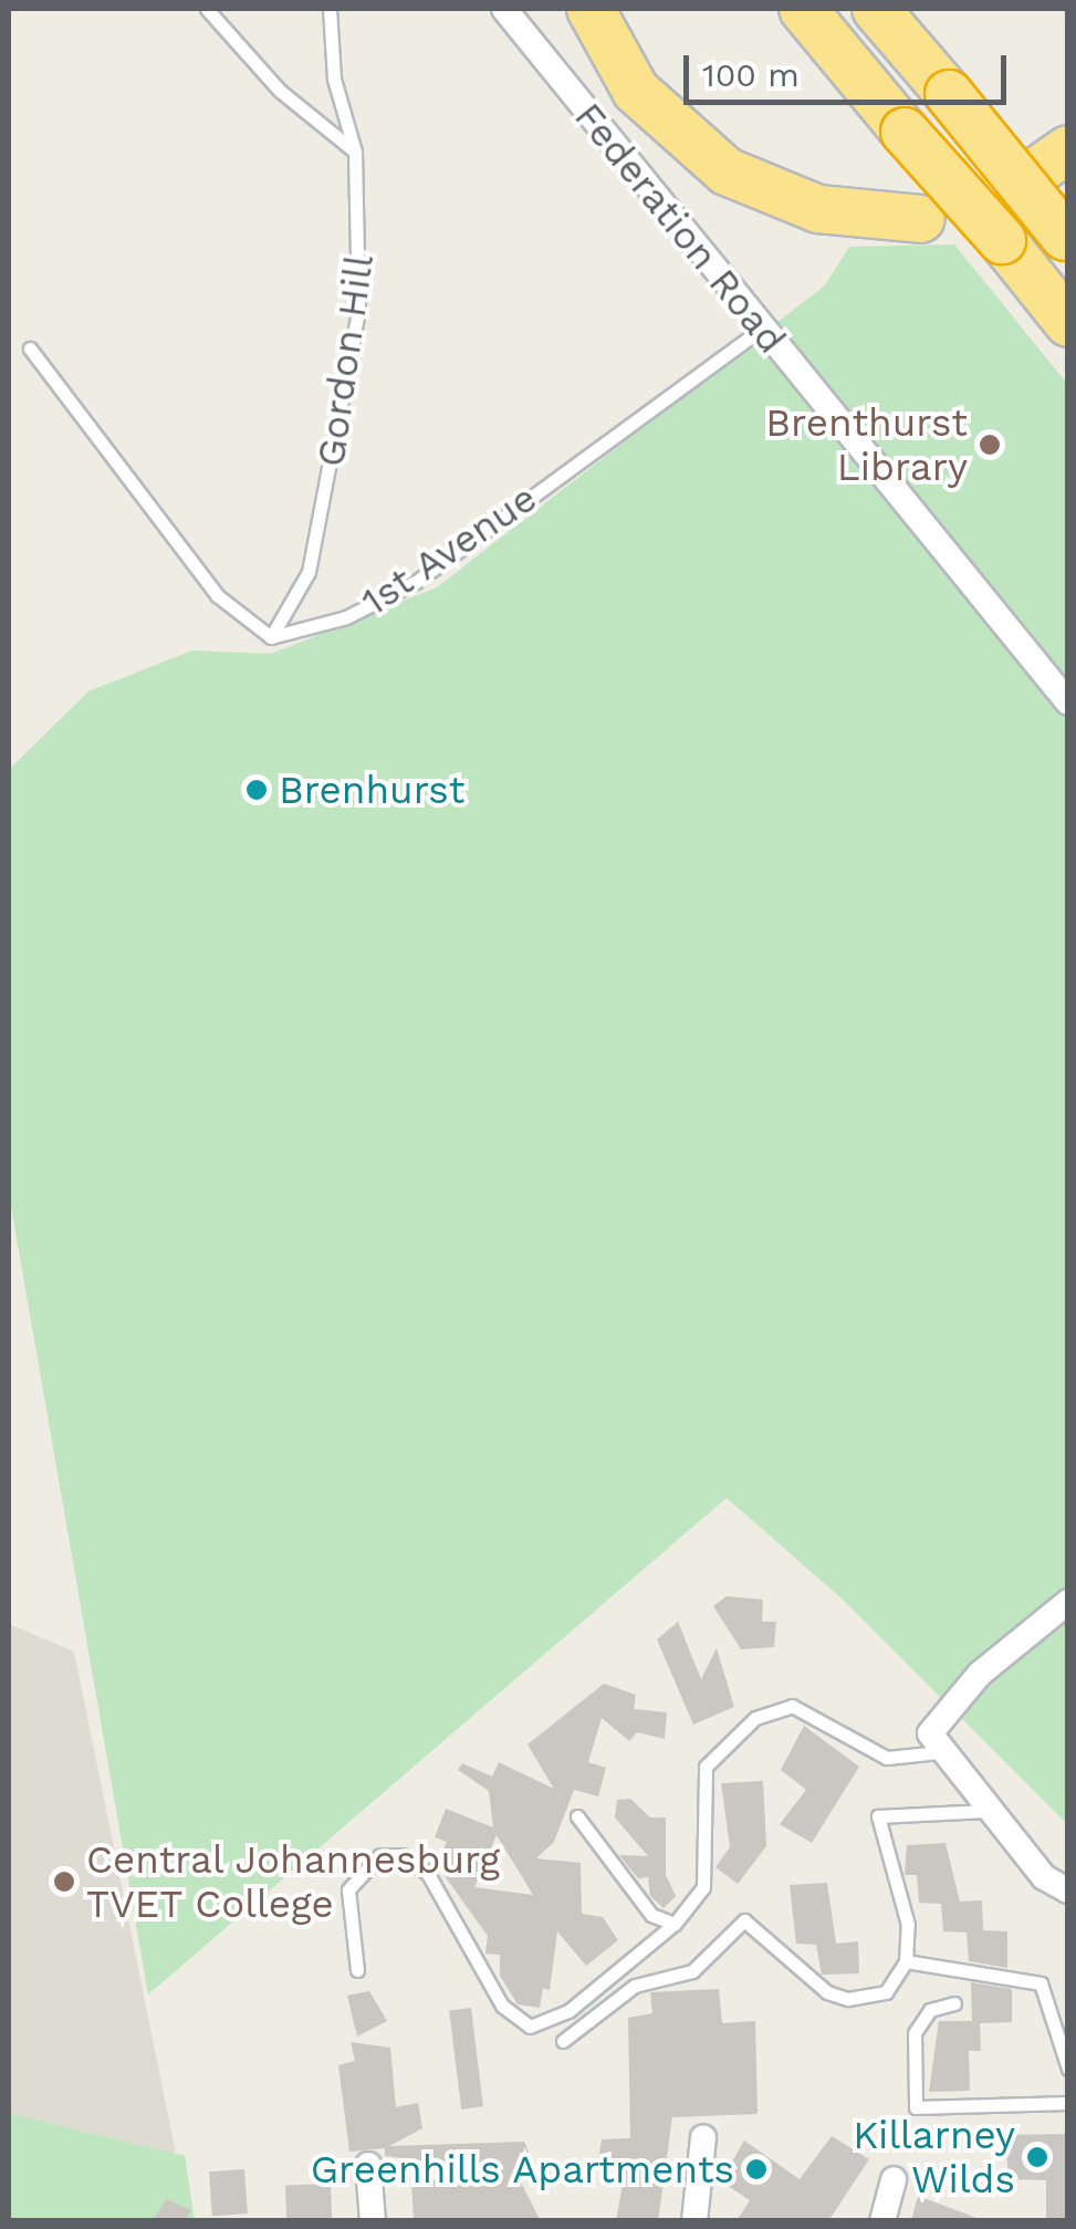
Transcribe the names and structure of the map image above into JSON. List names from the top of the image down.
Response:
{
  "streets": {
    "street": ["Federation Road"],
    "lane": ["Gordon Hill", "1st Avenue"]
  },
  "crossings": [
    ["Federation Road", "1st Avenue"],
    ["Gordon Hill", "1st Avenue"]
  ],
  "places": [
    "Brenthurst Library",
    "Brenhurst",
    "Central Johannesburg TVET College",
    "Killarney Wilds",
    "Greenhills Apartments"
  ],
  "scale_bar": "100 m"
}
